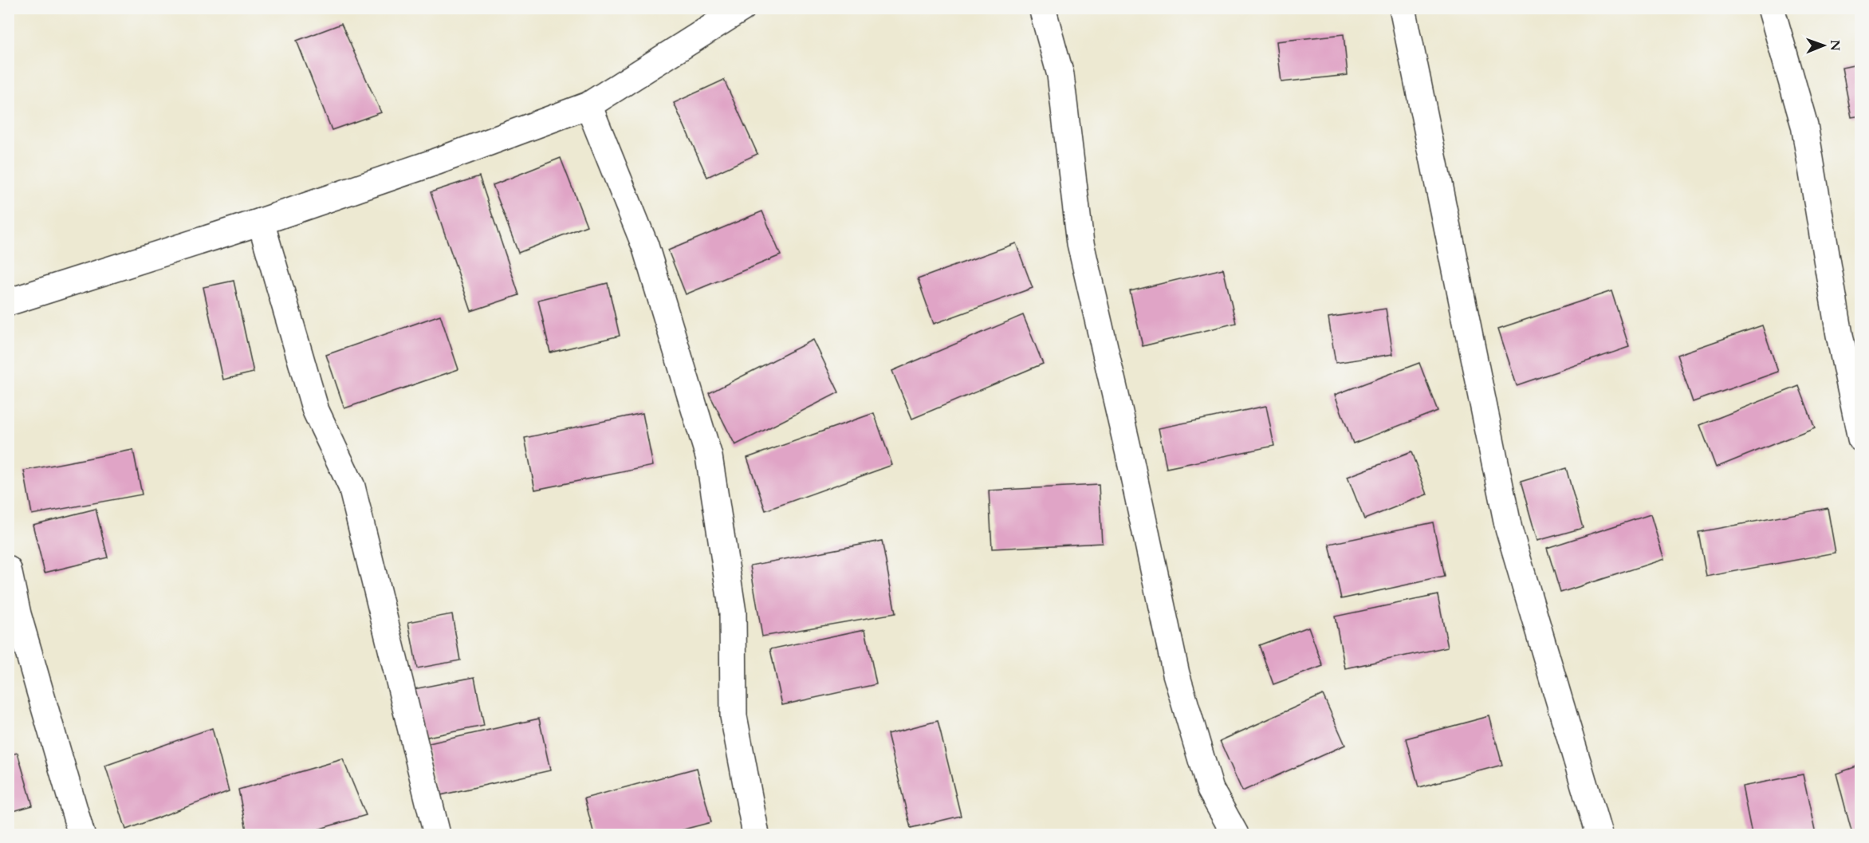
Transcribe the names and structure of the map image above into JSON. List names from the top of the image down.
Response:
{
  "north": "right"
}
